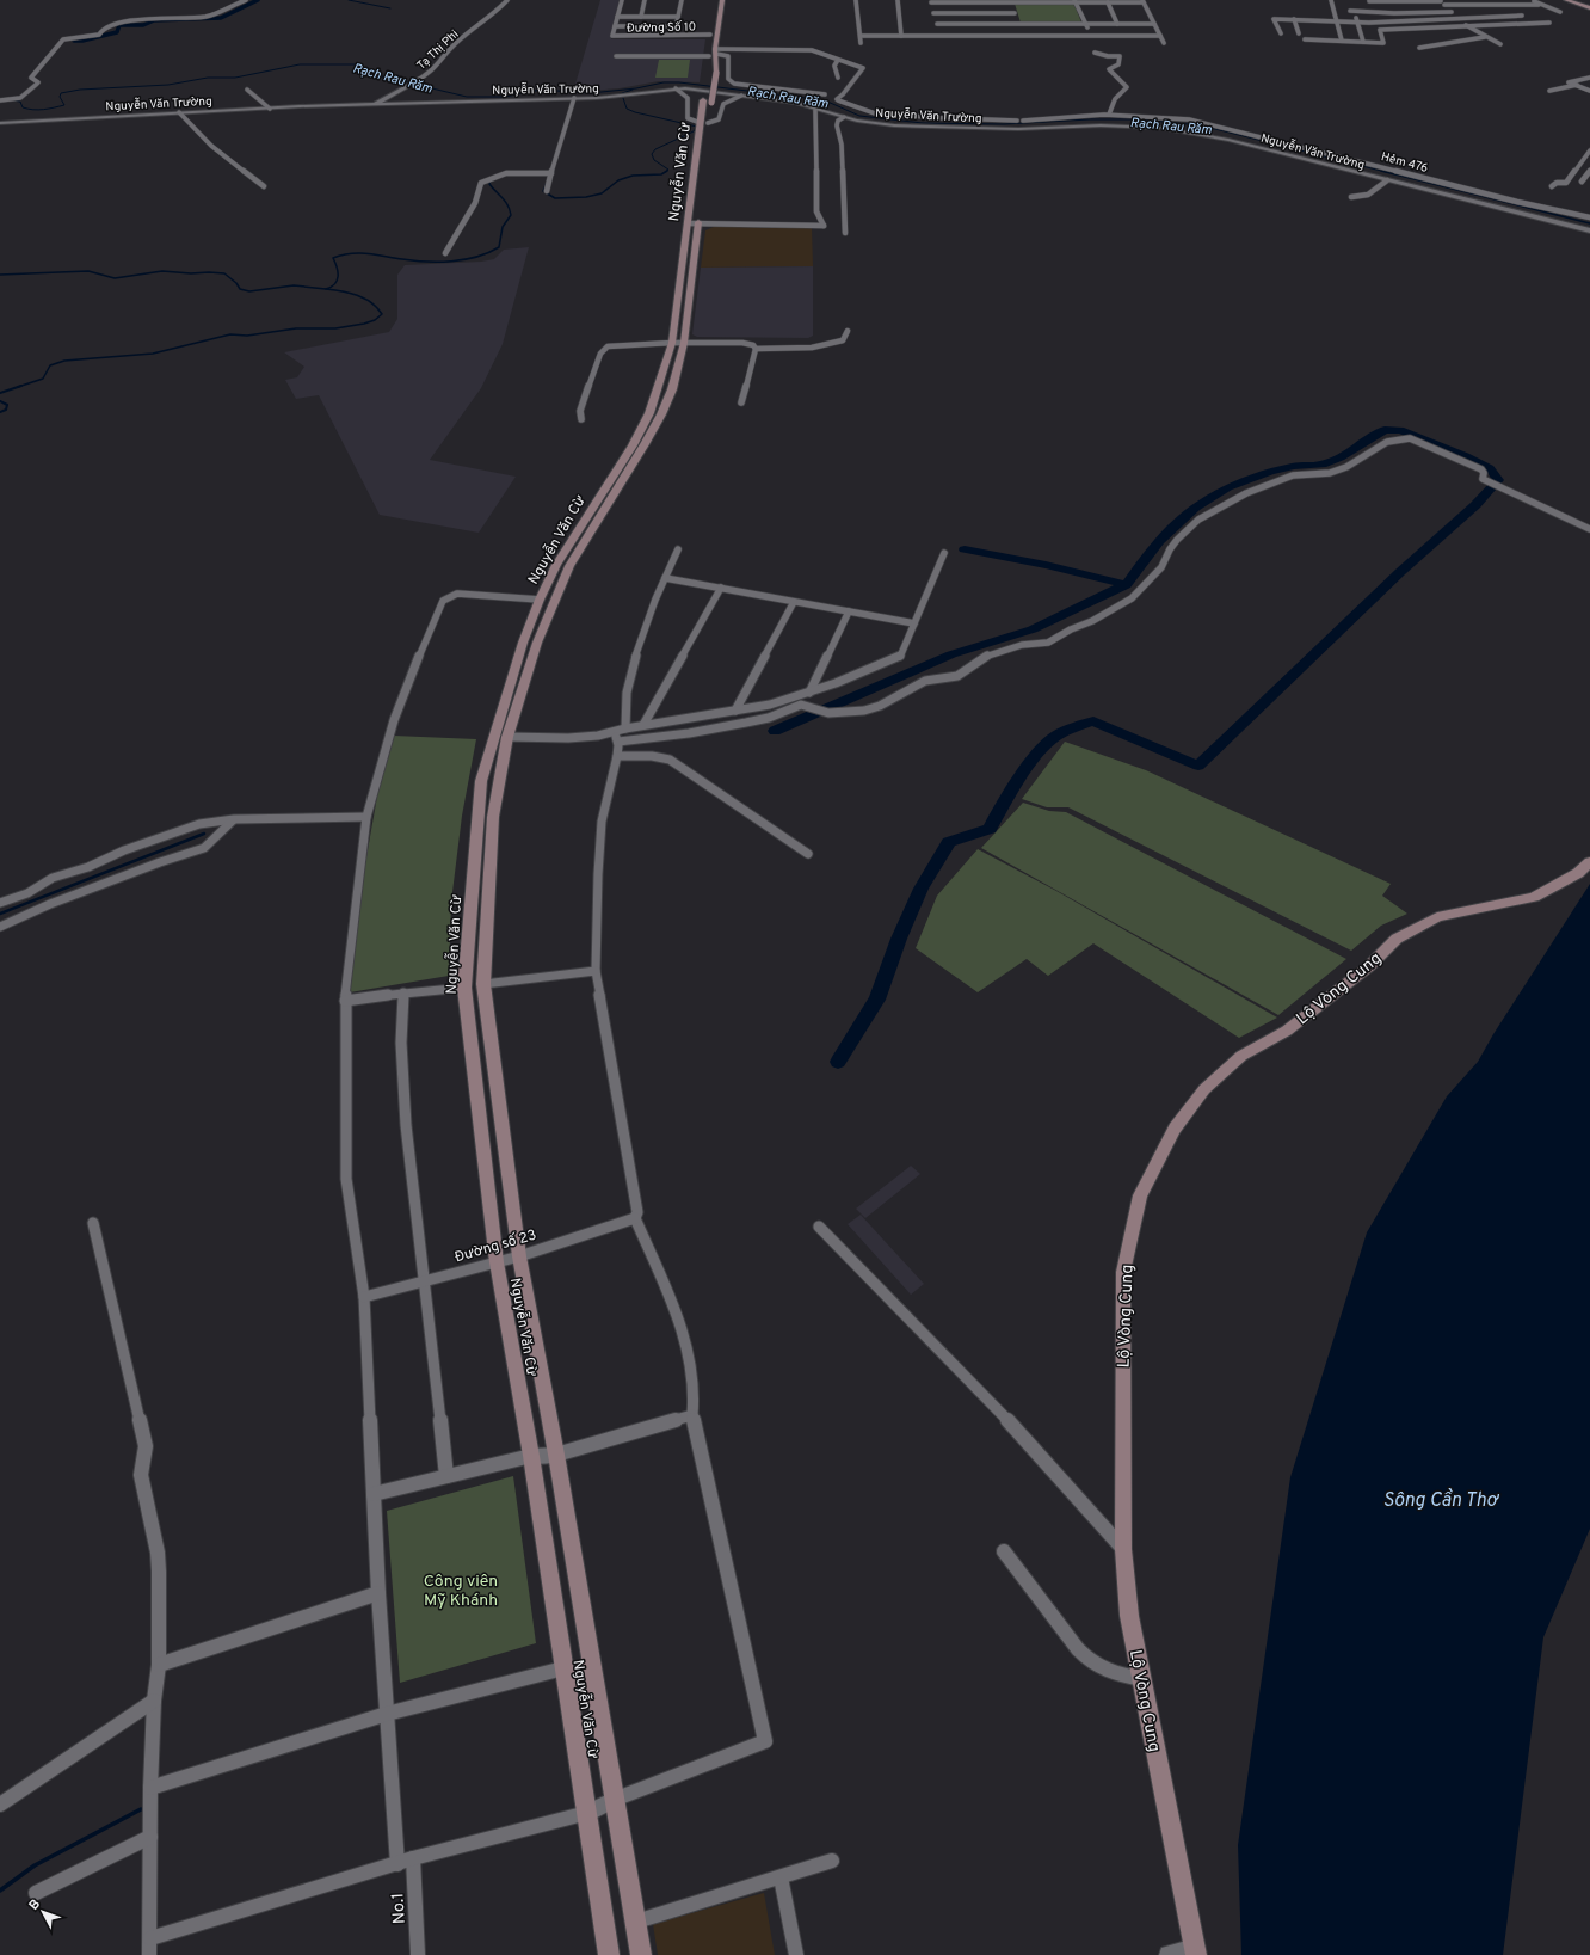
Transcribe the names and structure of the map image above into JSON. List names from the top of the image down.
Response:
{
  "streets": {
    "main road": ["Nguyễn Văn Cừ", "Lộ Vòng Cung"],
    "street": [
      "Đường Số 10",
      "Tạ Thị Phi",
      "Nguyễn Văn Trường",
      "Hẻm 476",
      "Đường số 23",
      "No.1"
    ]
  },
  "crossings": [
    ["Đường Số 10", "Nguyễn Văn Cừ"],
    ["Tạ Thị Phi", "Nguyễn Văn Trường"],
    ["Nguyễn Văn Cừ", "Đường số 23"]
  ],
  "water": ["Rạch Rau Răm", "Sông Cần Thơ"],
  "parks": ["Công viên Mỹ Khánh"],
  "north": "top left"
}
